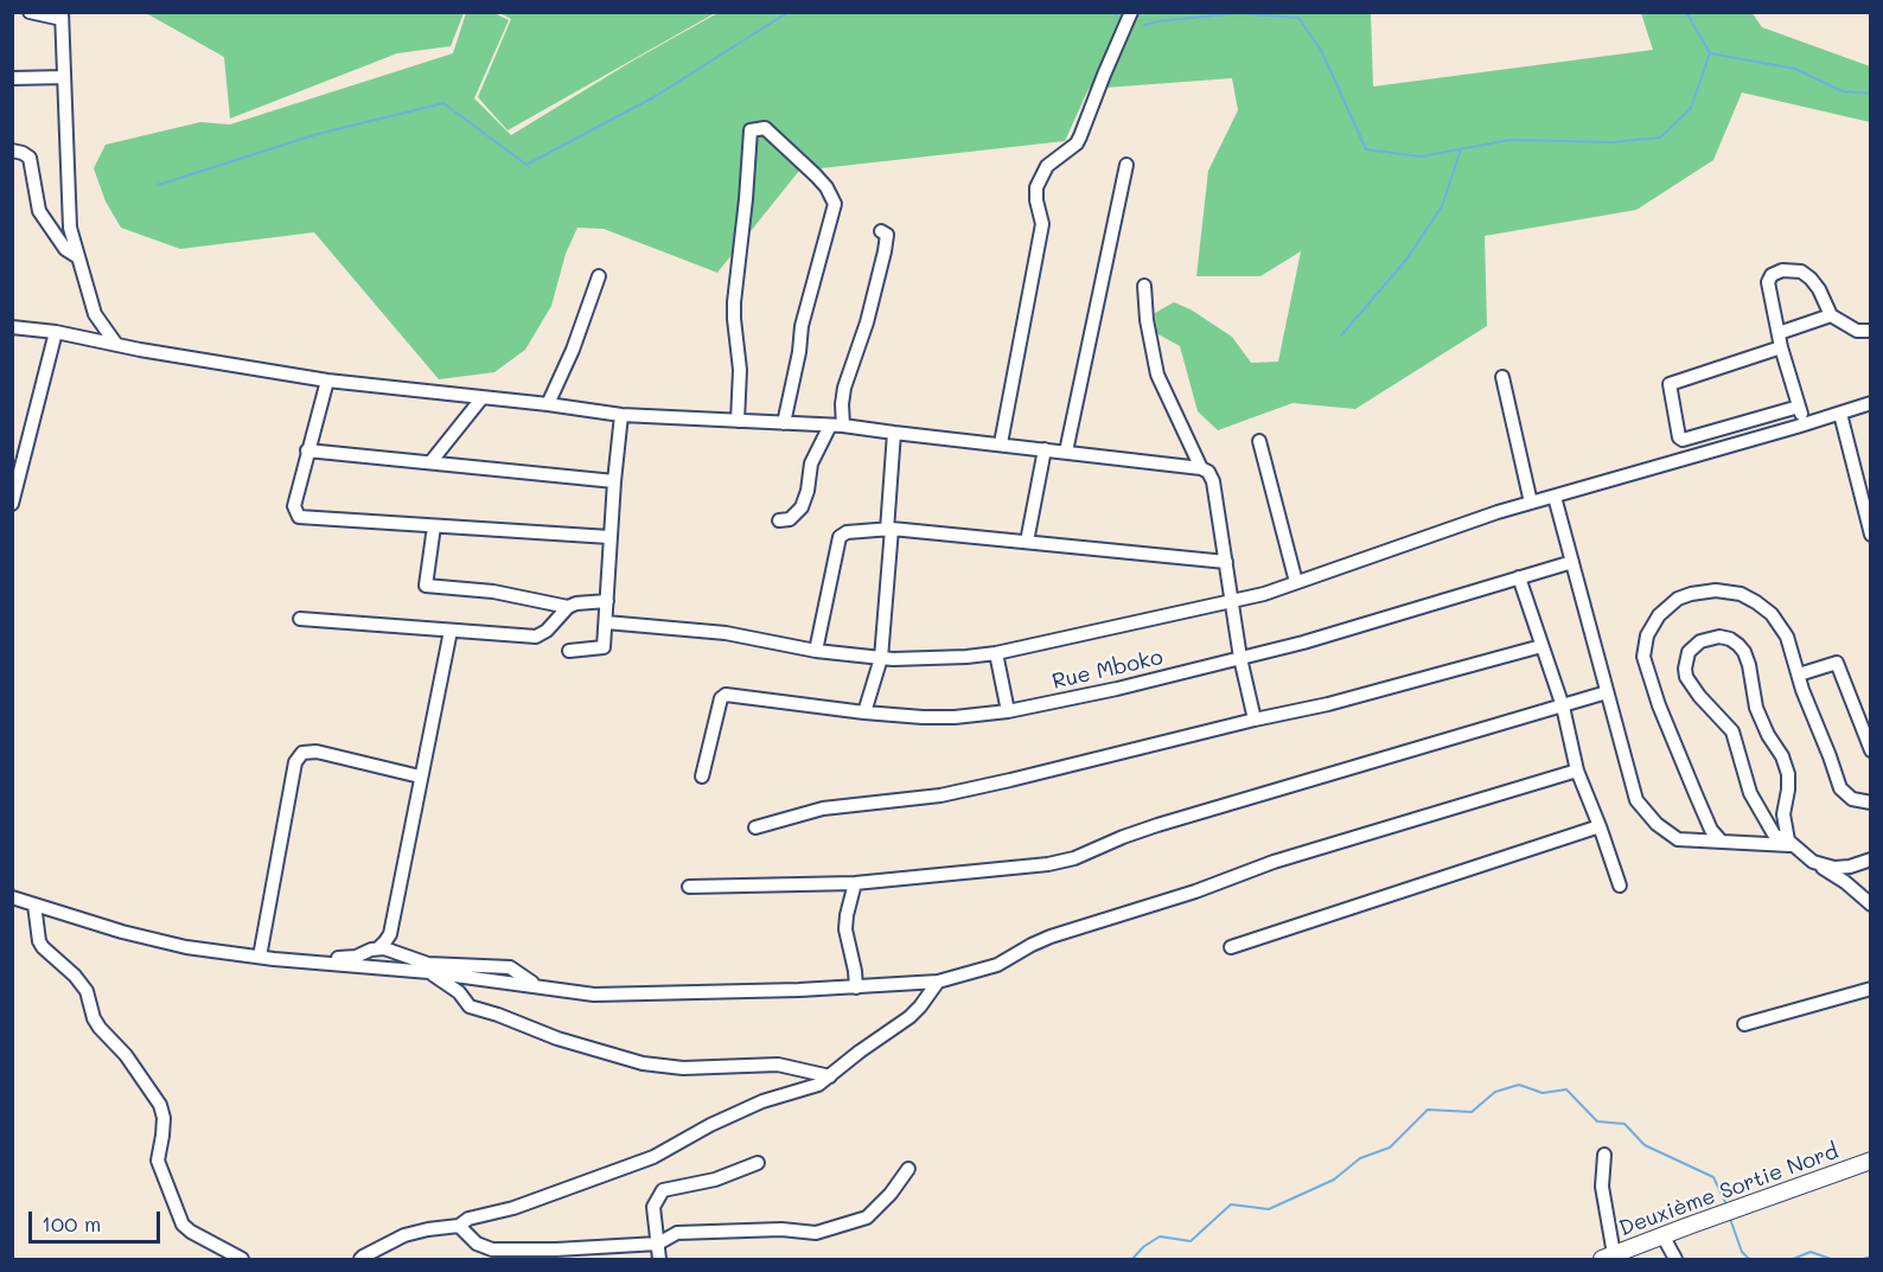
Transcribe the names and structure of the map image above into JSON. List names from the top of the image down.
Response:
{
  "streets": {
    "main road": ["Deuxième Sortie Nord"],
    "street": ["Rue Mboko"]
  },
  "scale_bar": "100 m"
}
